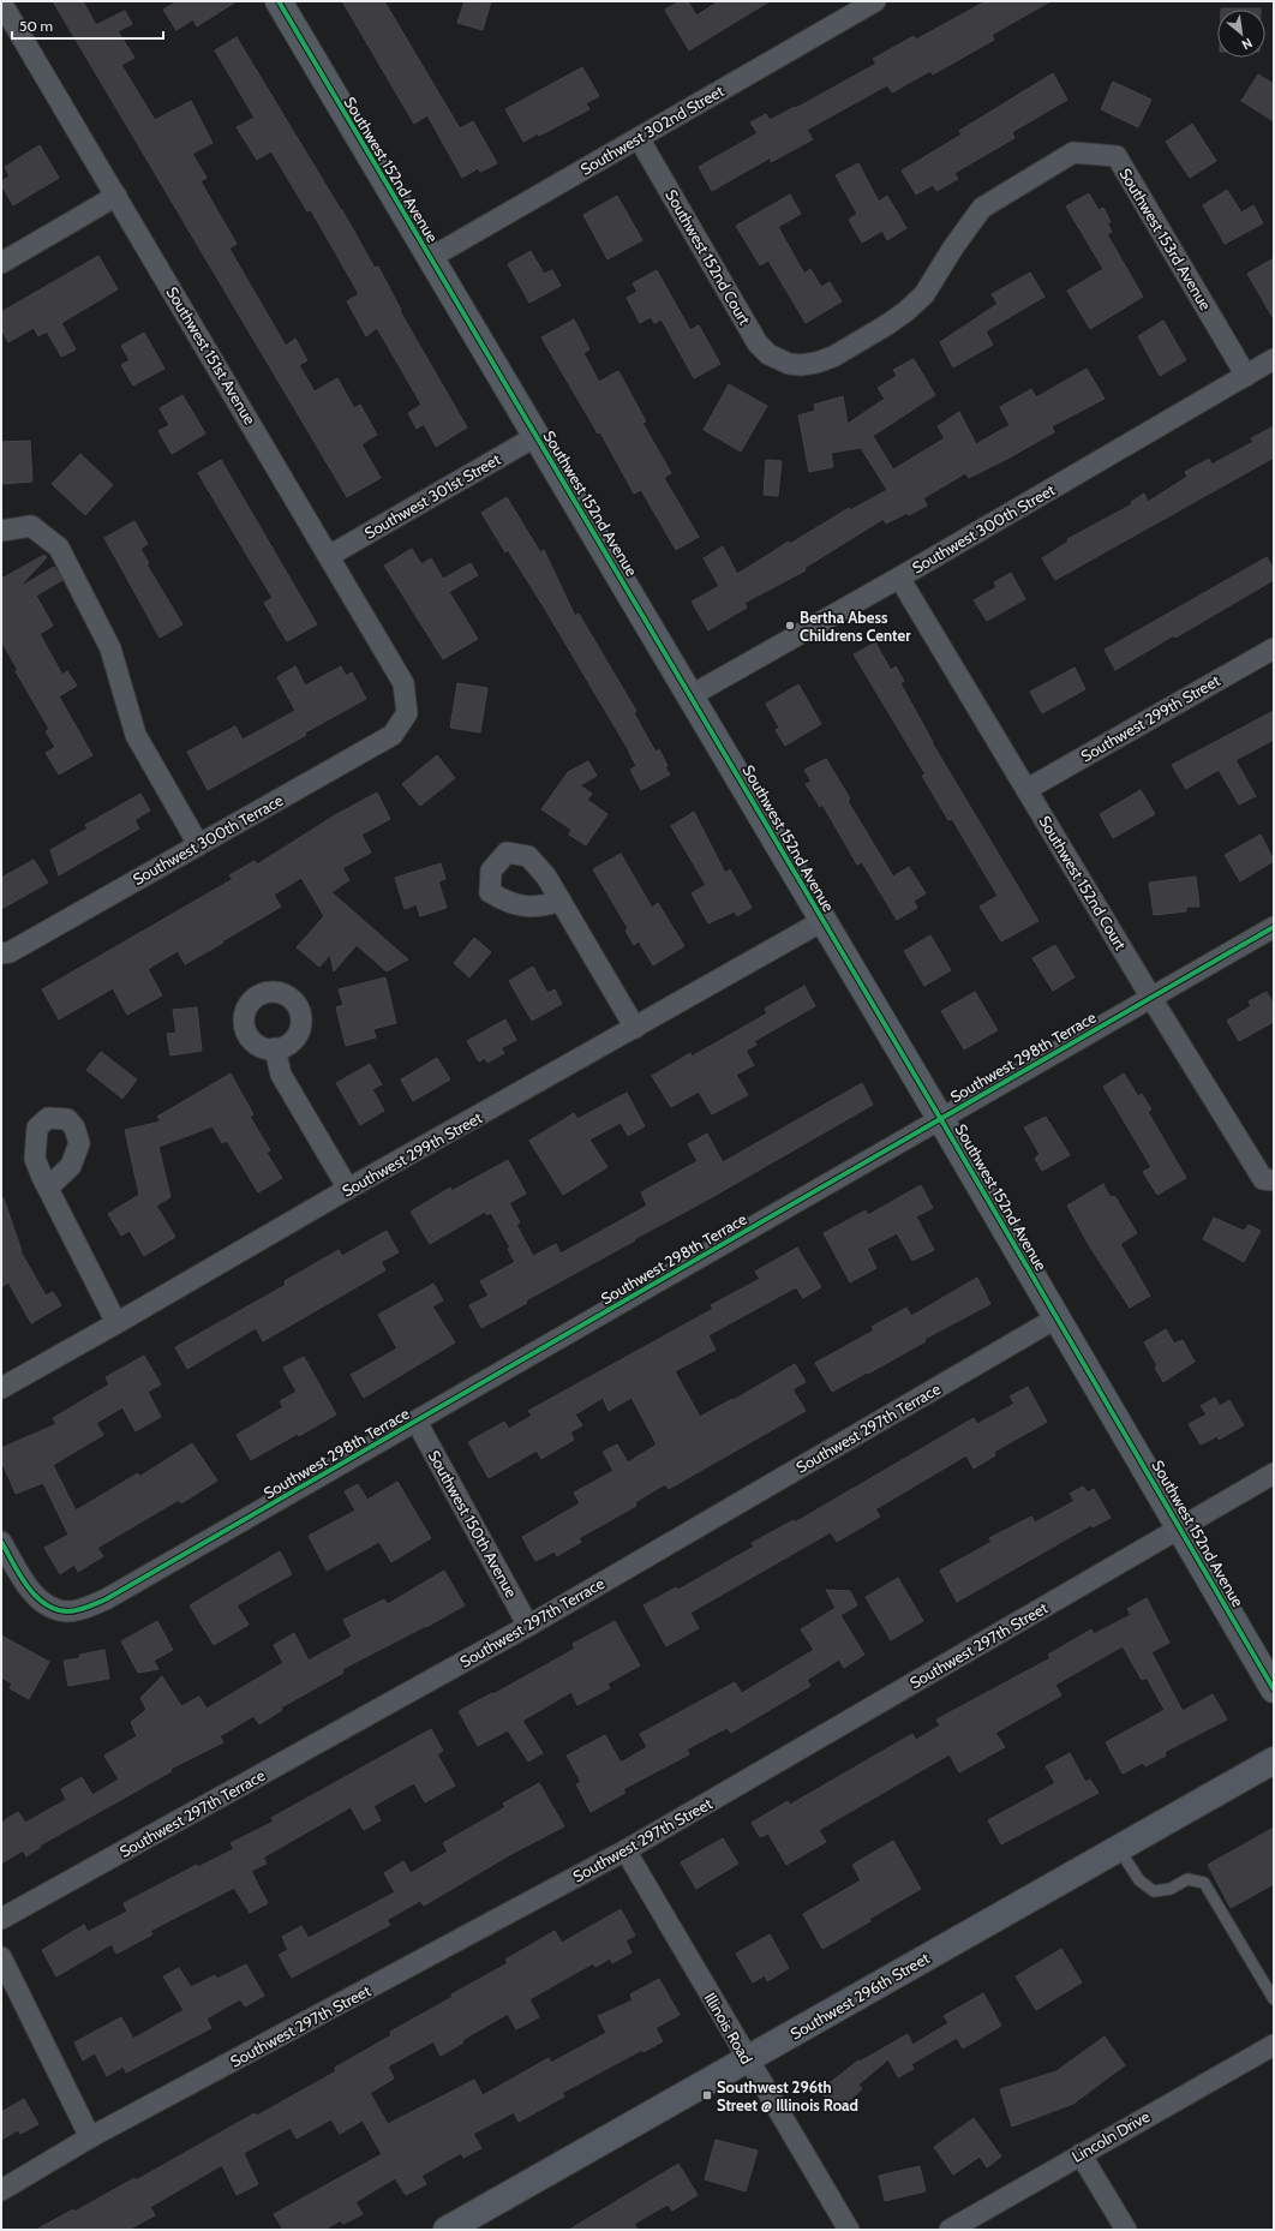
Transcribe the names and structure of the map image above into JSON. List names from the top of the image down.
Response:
{
  "streets": {
    "street": [
      "Southwest 302nd Street",
      "Southwest 152nd Avenue",
      "Southwest 153rd Avenue",
      "Southwest 152nd Court",
      "Southwest 151st Avenue",
      "Southwest 301st Street",
      "Southwest 300th Street",
      "Southwest 299th Street",
      "Southwest 300th Terrace",
      "Southwest 298th Terrace",
      "Southwest 297th Terrace",
      "Southwest 150th Avenue",
      "Southwest 297th Street",
      "Southwest 296th Street",
      "Illinois Road",
      "Lincoln Drive"
    ]
  },
  "crossings": [
    ["Southwest 302nd Street", "Southwest 152nd Avenue"],
    ["Southwest 302nd Street", "Southwest 152nd Court"],
    ["Southwest 152nd Avenue", "Southwest 301st Street"],
    ["Southwest 152nd Avenue", "Southwest 300th Street"],
    ["Southwest 152nd Avenue", "Southwest 299th Street"],
    ["Southwest 152nd Avenue", "Southwest 298th Terrace"],
    ["Southwest 152nd Avenue", "Southwest 297th Terrace"],
    ["Southwest 152nd Avenue", "Southwest 297th Street"],
    ["Southwest 153rd Avenue", "Southwest 152nd Court"],
    ["Southwest 153rd Avenue", "Southwest 300th Street"],
    ["Southwest 152nd Court", "Southwest 300th Street"],
    ["Southwest 152nd Court", "Southwest 299th Street"],
    ["Southwest 152nd Court", "Southwest 298th Terrace"],
    ["Southwest 151st Avenue", "Southwest 301st Street"],
    ["Southwest 151st Avenue", "Southwest 300th Terrace"],
    ["Southwest 298th Terrace", "Southwest 150th Avenue"],
    ["Southwest 297th Terrace", "Southwest 150th Avenue"],
    ["Southwest 297th Street", "Illinois Road"],
    ["Southwest 296th Street", "Illinois Road"]
  ],
  "places": {
    "other": ["Bertha Abess Childrens Center"],
    "transit": ["Southwest 296th Street @ Illinois Road"]
  },
  "scale_bar": "50 m",
  "north": "bottom right"
}
